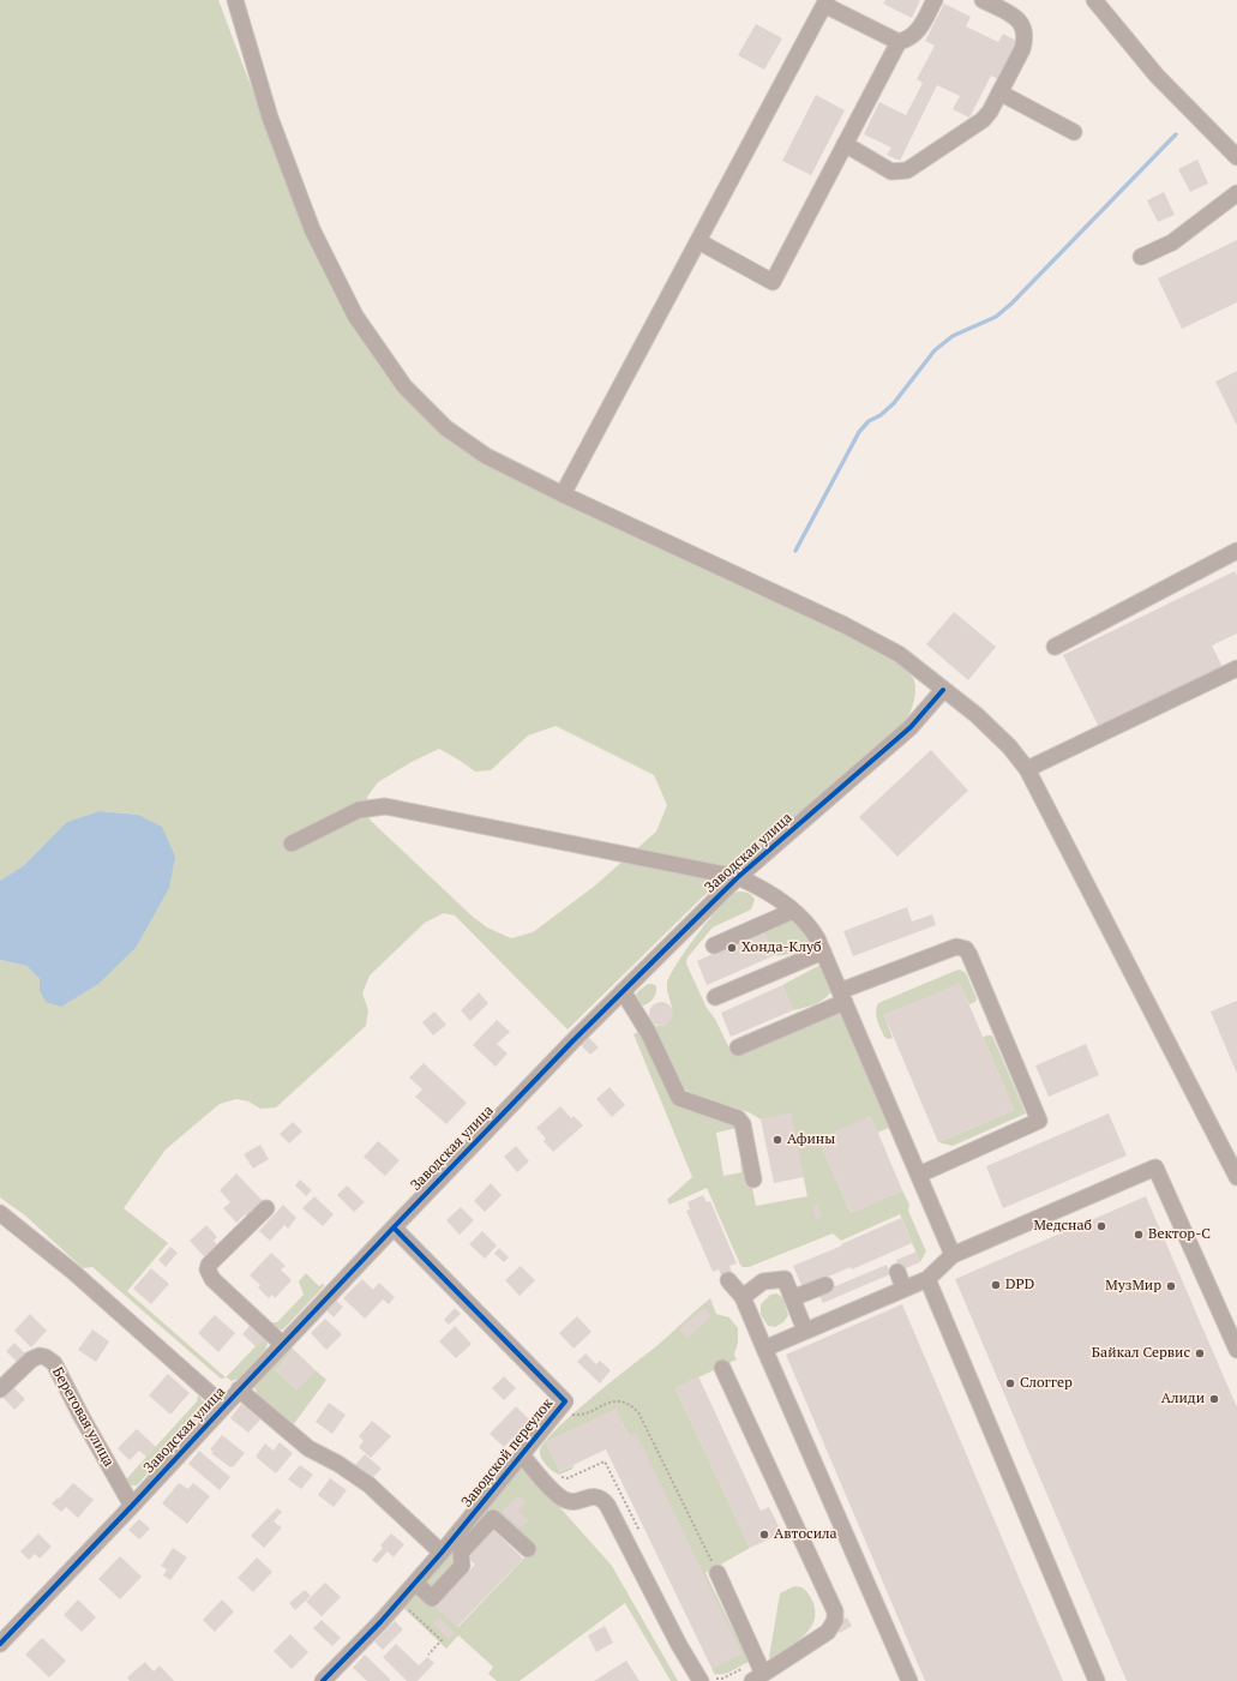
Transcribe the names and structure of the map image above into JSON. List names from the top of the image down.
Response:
{
  "streets": {
    "street": ["Заводская улица", "Береговая улица", "Заводской переулок"]
  },
  "crossings": [
    ["Заводская улица", "Береговая улица"],
    ["Заводская улица", "Заводской переулок"]
  ],
  "places": [
    "Хонда-Клуб",
    "Афины",
    "Медснаб",
    "Вектор-С",
    "DPD",
    "МузМир",
    "Байкал Сервис",
    "Слоггер",
    "Алиди",
    "Автосила"
  ]
}
